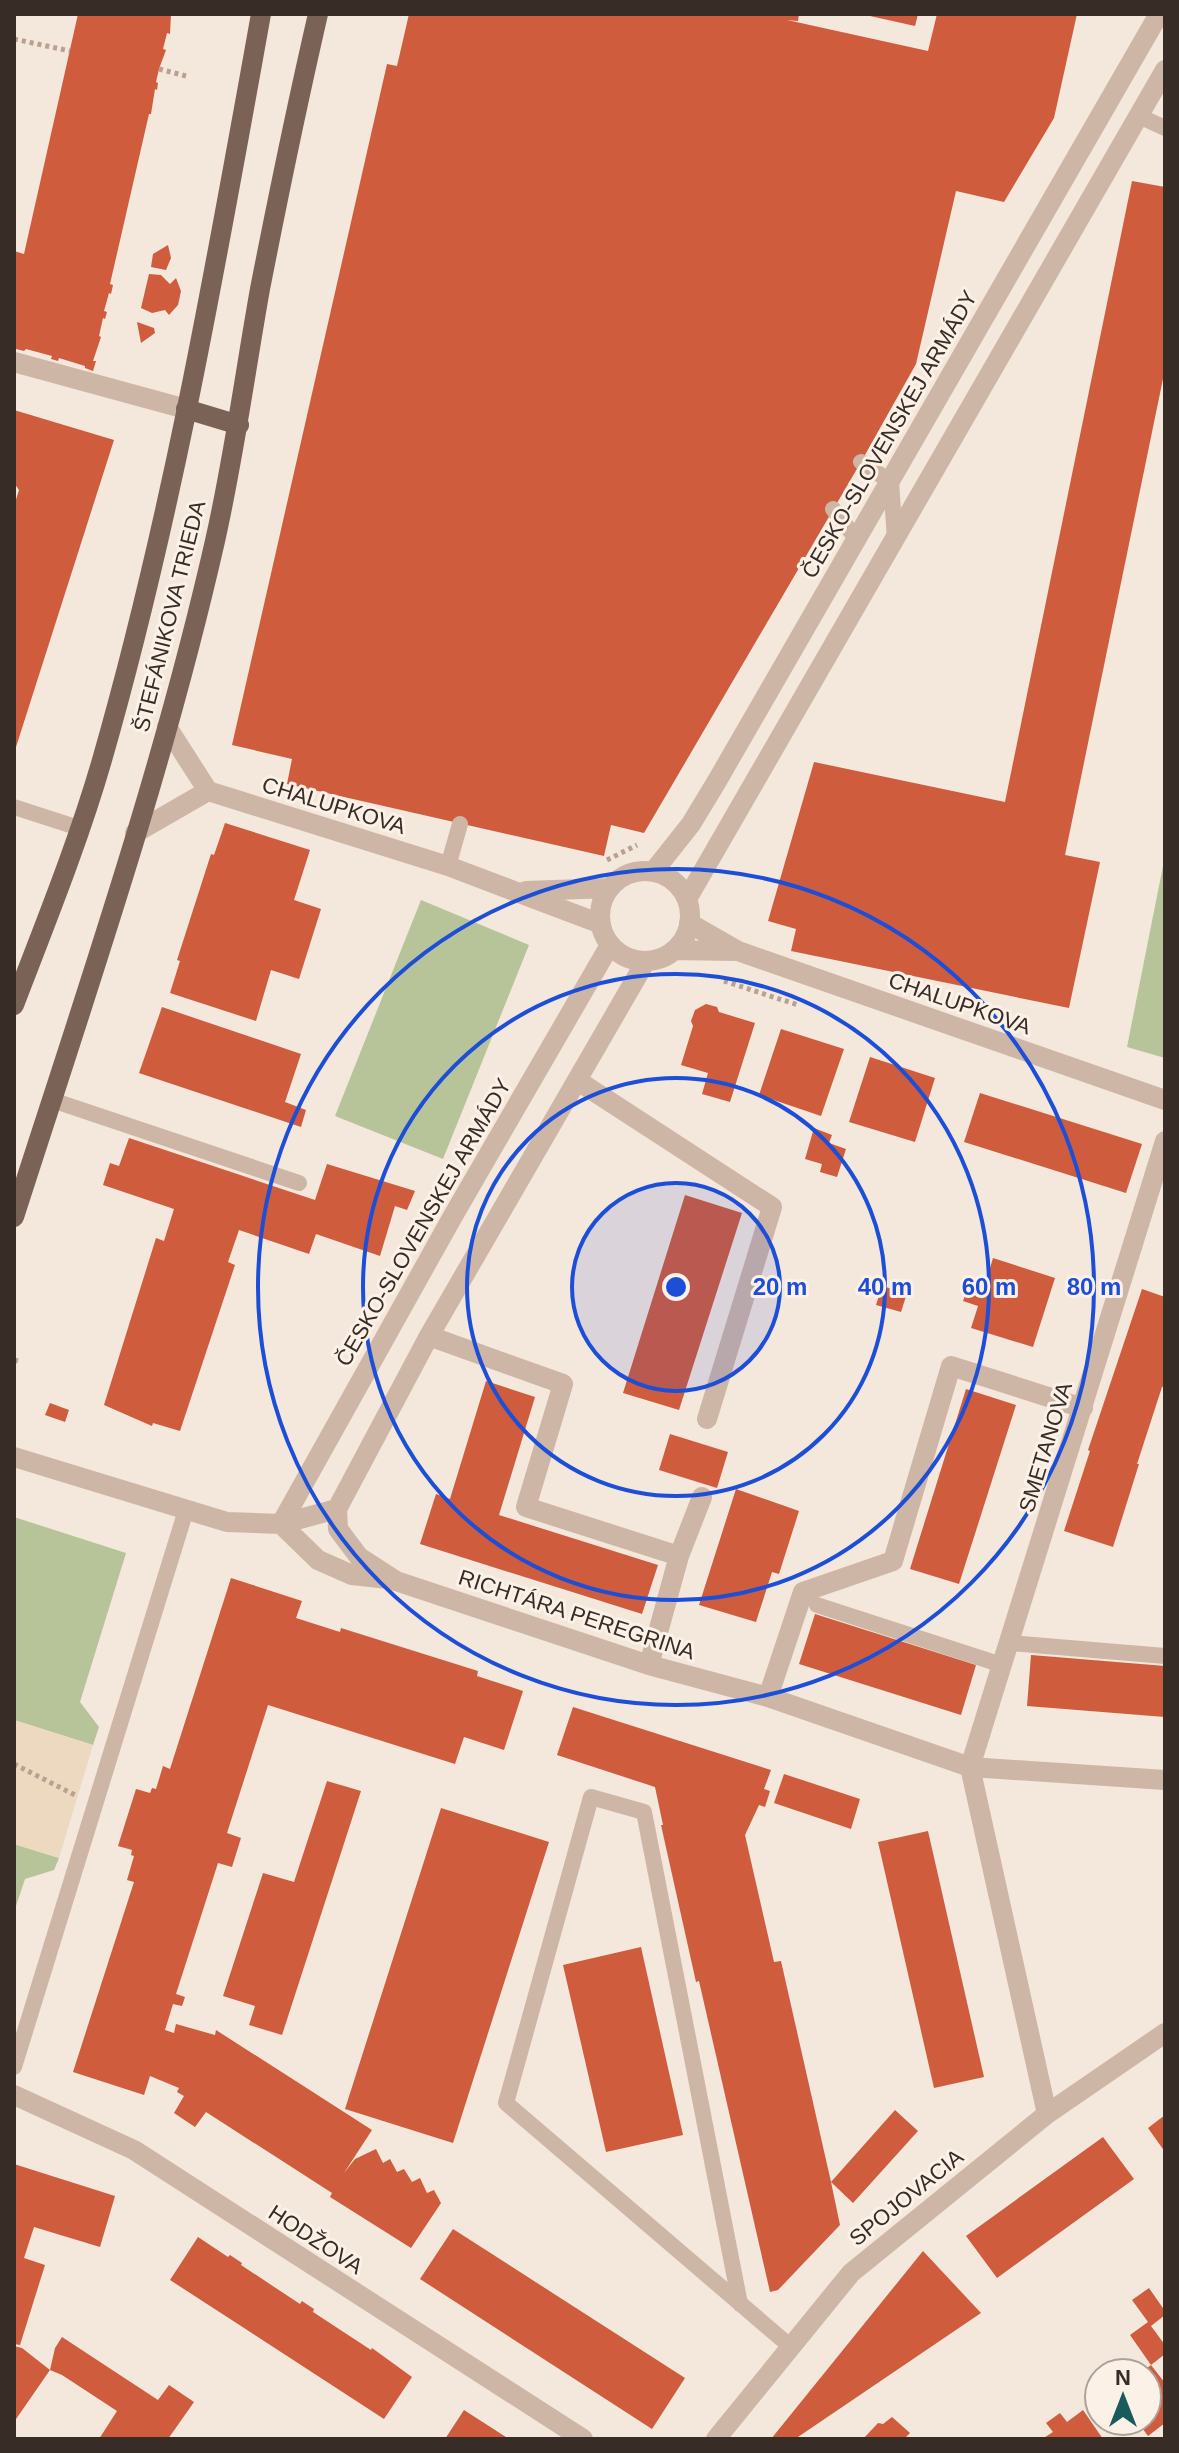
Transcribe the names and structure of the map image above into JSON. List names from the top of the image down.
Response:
{
  "streets": {
    "main road": ["ŠTEFÁNIKOVA TRIEDA"],
    "street": [
      "ČESKO-SLOVENSKEJ ARMÁDY",
      "CHALUPKOVA",
      "SMETANOVA",
      "RICHTÁRA PEREGRINA",
      "SPOJOVACIA",
      "HODŽOVA"
    ]
  },
  "crossings": [
    ["ČESKO-SLOVENSKEJ ARMÁDY", "CHALUPKOVA"],
    ["SMETANOVA", "RICHTÁRA PEREGRINA"]
  ],
  "north": "top",
  "rings": [
    "20 m",
    "40 m",
    "60 m",
    "80 m"
  ]
}
